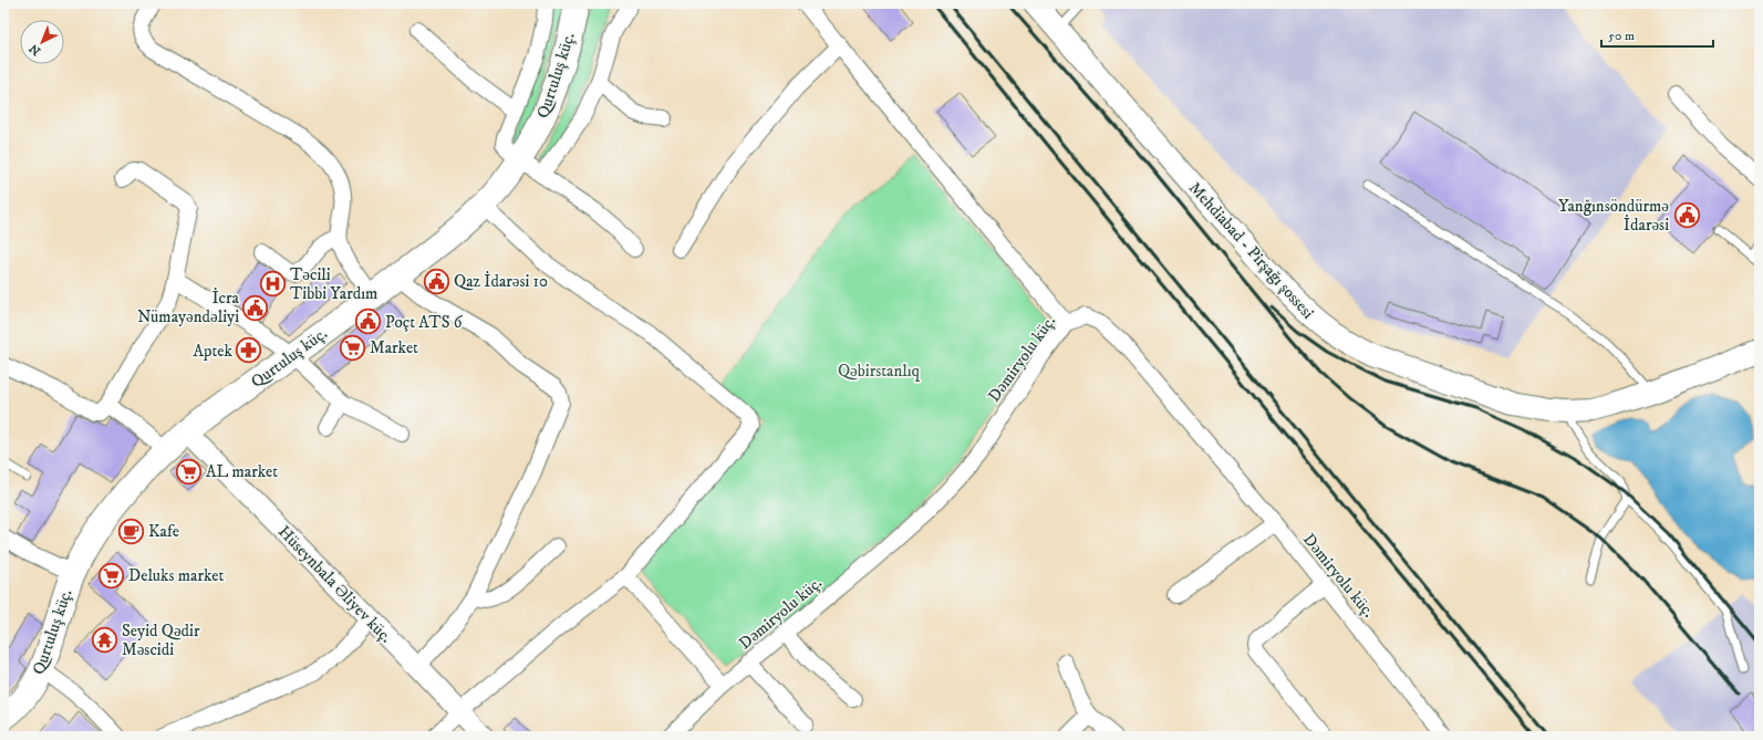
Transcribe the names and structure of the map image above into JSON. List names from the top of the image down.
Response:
{
  "streets": {
    "main road": ["Qurtuluş küç.", "Mehdiabad - Pirşağı şossesi"],
    "street": ["Dəmiryolu küç.", "Hüseynbala Əliyev küç."]
  },
  "crossings": [
    ["Qurtuluş küç.", "Hüseynbala Əliyev küç."]
  ],
  "parks": ["Qəbirstanlıq"],
  "places": {
    "public building": [
      "Yanğınsöndürmə İdarəsi",
      "Qaz İdarəsi 10",
      "İcra Nümayəndəliyi",
      "Poçt ATS 6"
    ],
    "hospital": ["Təcili Tibbi Yardım"],
    "supermarket": ["Market", "AL market", "Deluks market"],
    "pharmacy": ["Aptek"],
    "cafe": ["Kafe"],
    "temple": ["Seyid Qədir Məscidi"]
  },
  "scale_bar": "50 m",
  "north": "bottom left"
}
